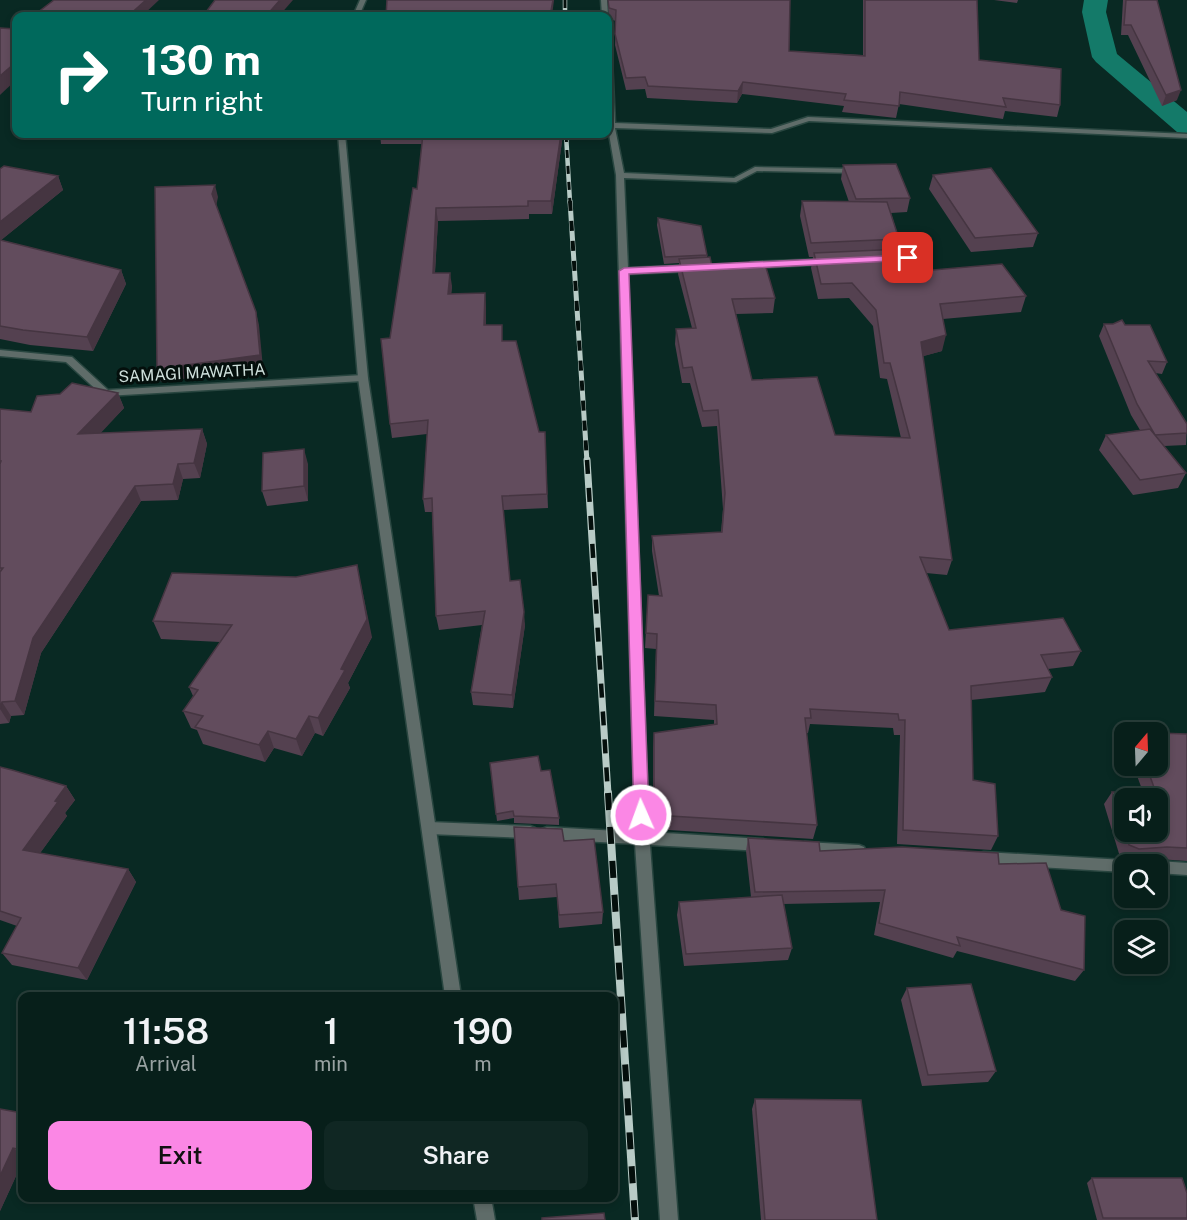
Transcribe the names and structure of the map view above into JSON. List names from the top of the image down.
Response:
{
  "streets": {
    "street": ["SAMAGI MAWATHA"]
  },
  "north": "top",
  "page": {
    "turn": ["130 m", "Turn right"],
    "eta": [
      "11:58",
      "Arrival",
      "1",
      "min",
      "190",
      "m"
    ],
    "buttons": ["Exit", "Share"]
  }
}
